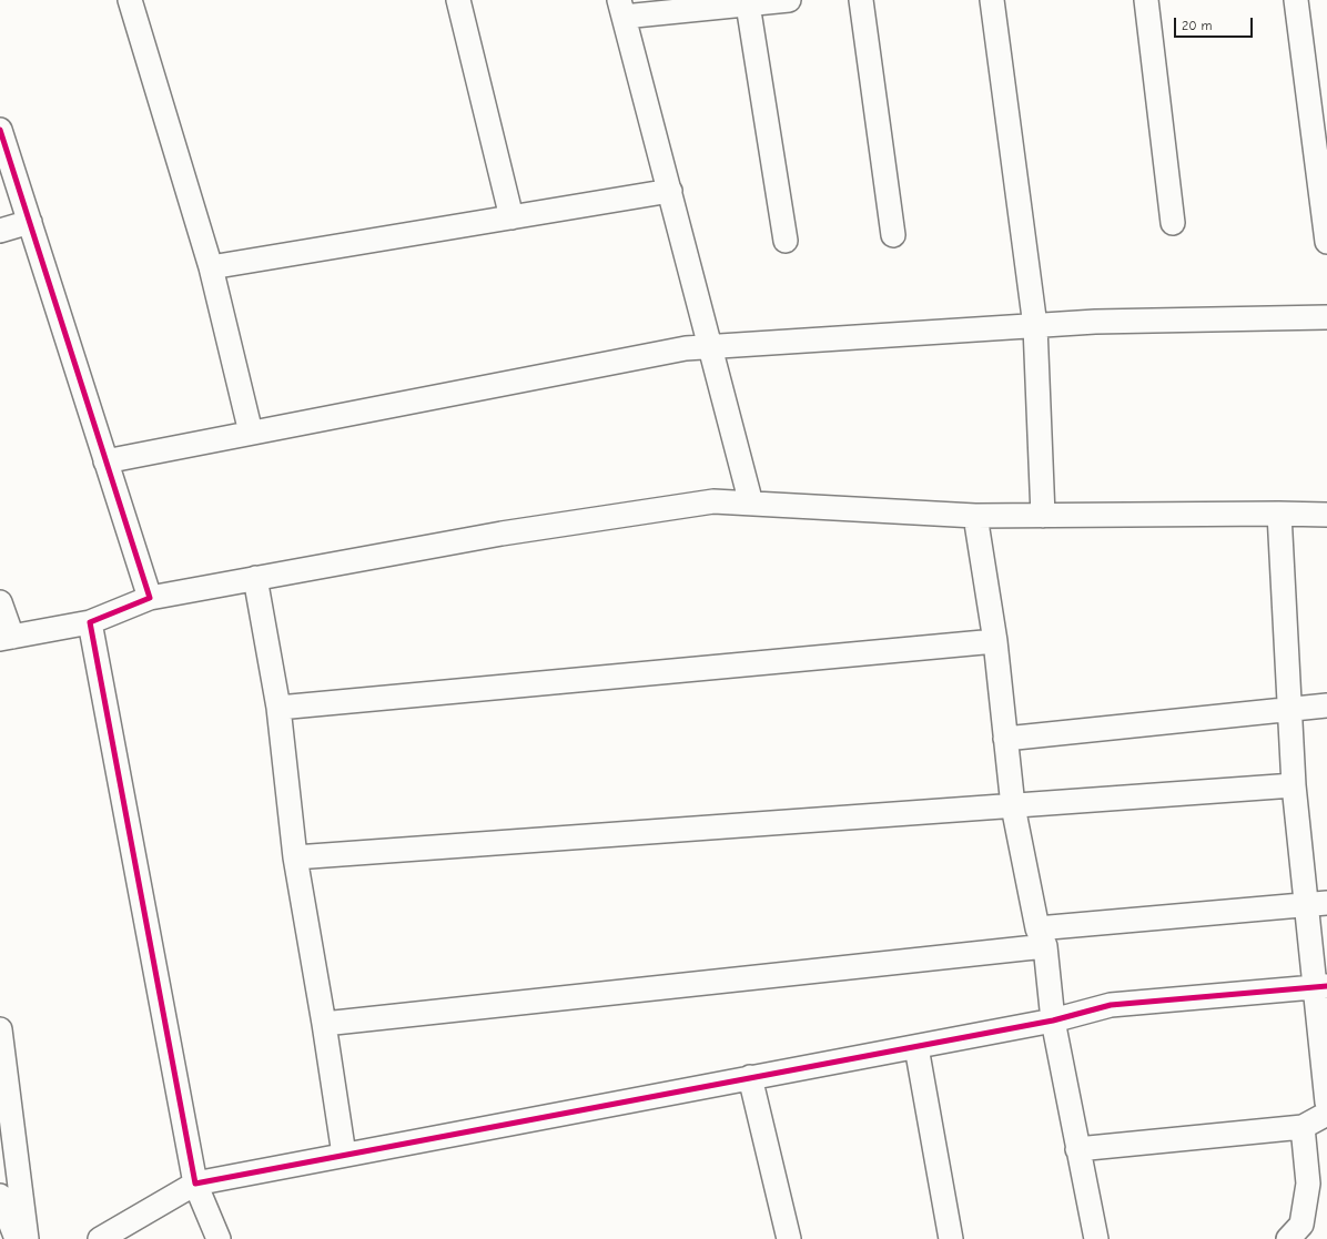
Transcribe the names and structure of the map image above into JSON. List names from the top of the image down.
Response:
{
  "scale_bar": "20 m"
}
